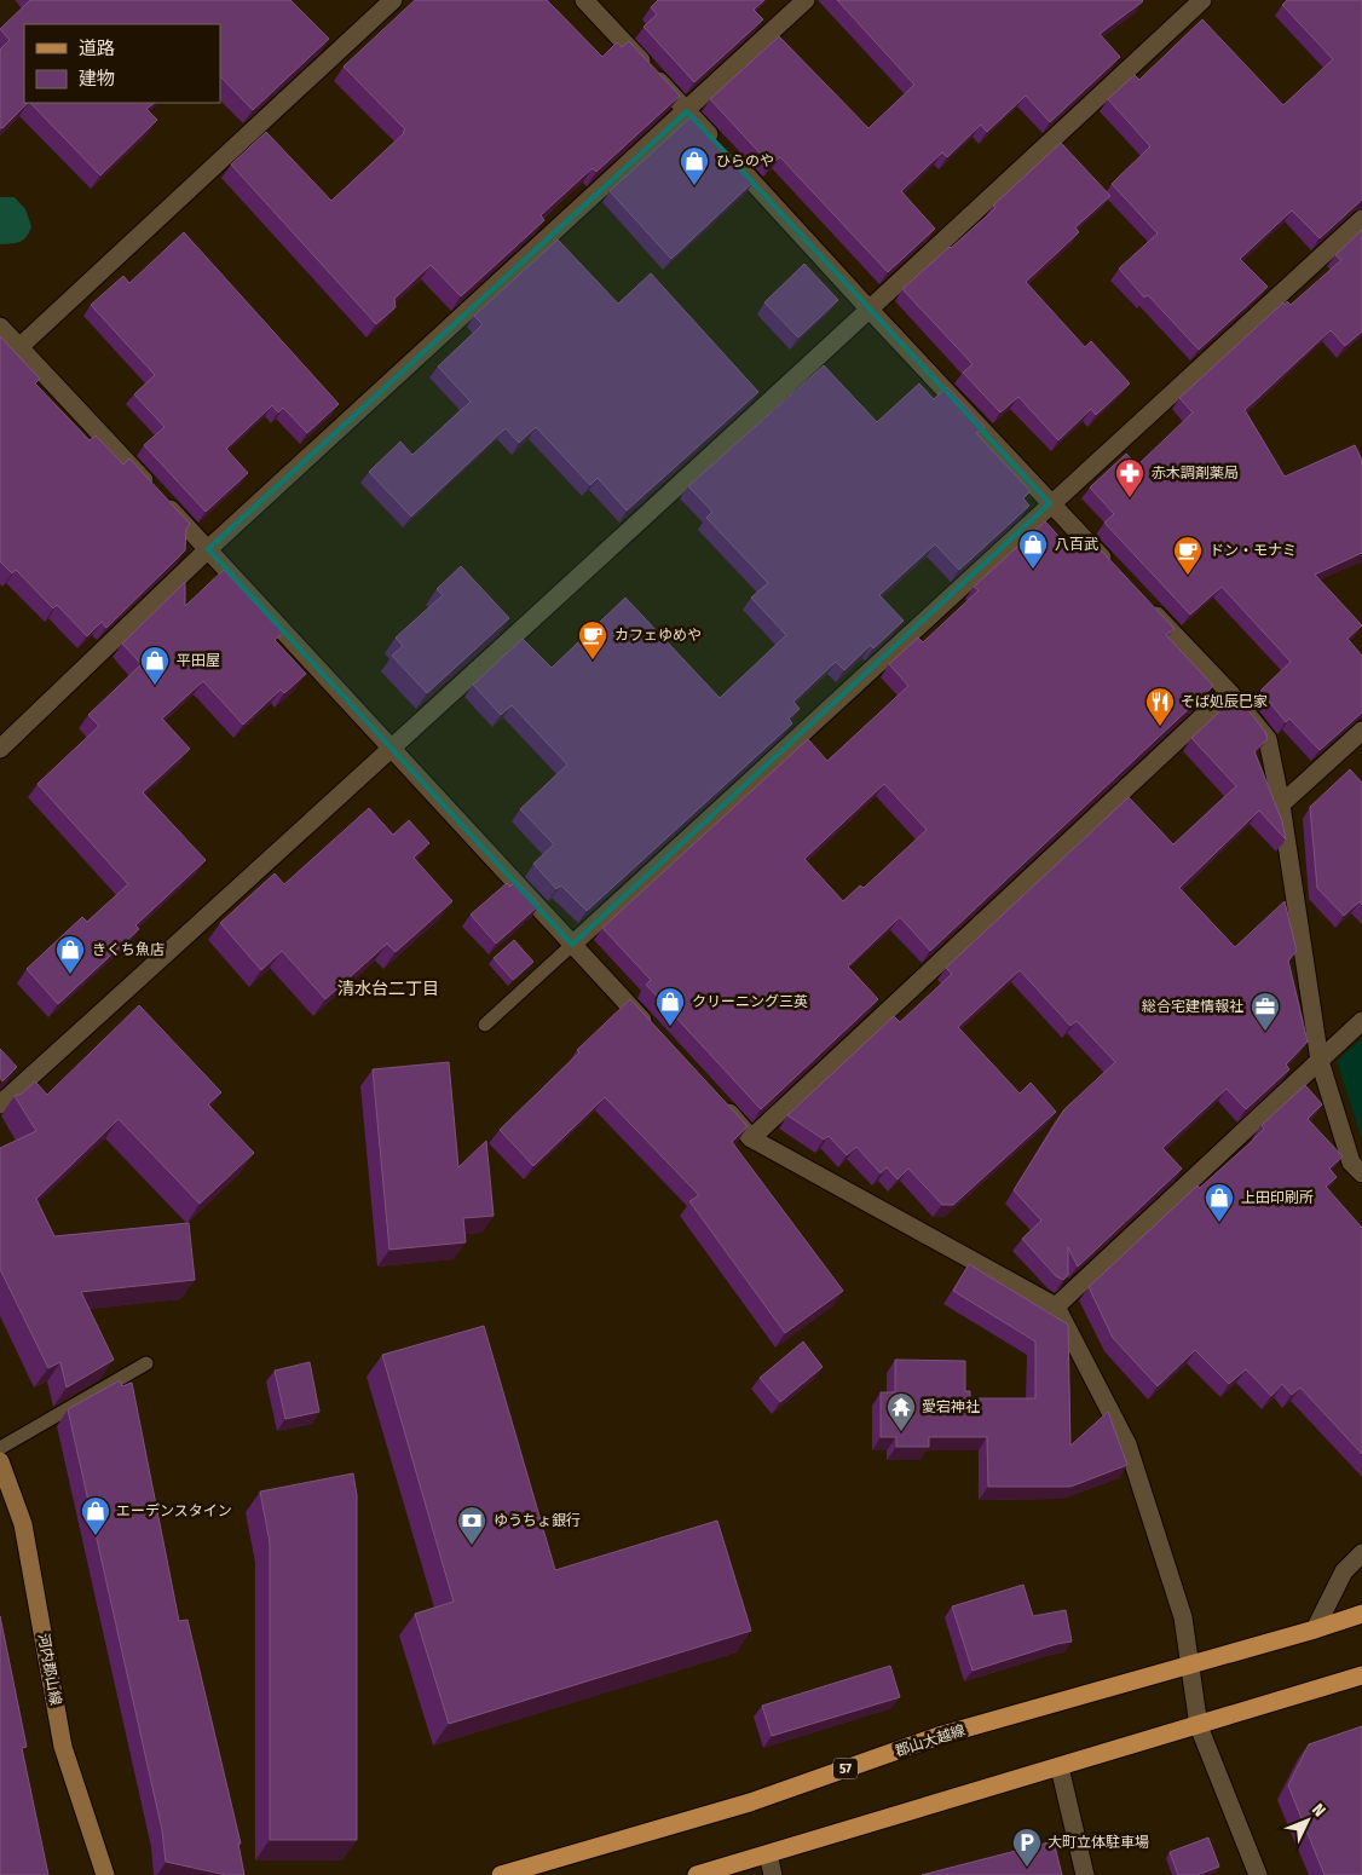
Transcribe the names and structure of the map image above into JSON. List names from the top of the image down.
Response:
{
  "streets": {
    "main road": ["河内郡山線", "郡山大越線", "57"]
  },
  "districts": ["清水台二丁目"],
  "places": {
    "shop": [
      "ひらのや",
      "八百武",
      "平田屋",
      "きくち魚店",
      "クリーニング三英",
      "上田印刷所",
      "エーデンスタイン"
    ],
    "pharmacy": ["赤木調剤薬局"],
    "cafe": ["ドン・モナミ", "カフェゆめや"],
    "restaurant": ["そば処辰巳家"],
    "office": ["総合宅建情報社"],
    "temple": ["愛宕神社"],
    "bank": ["ゆうちょ銀行"],
    "parking": ["大町立体駐車場"]
  },
  "legend": ["道路", "建物"],
  "north": "top right"
}
